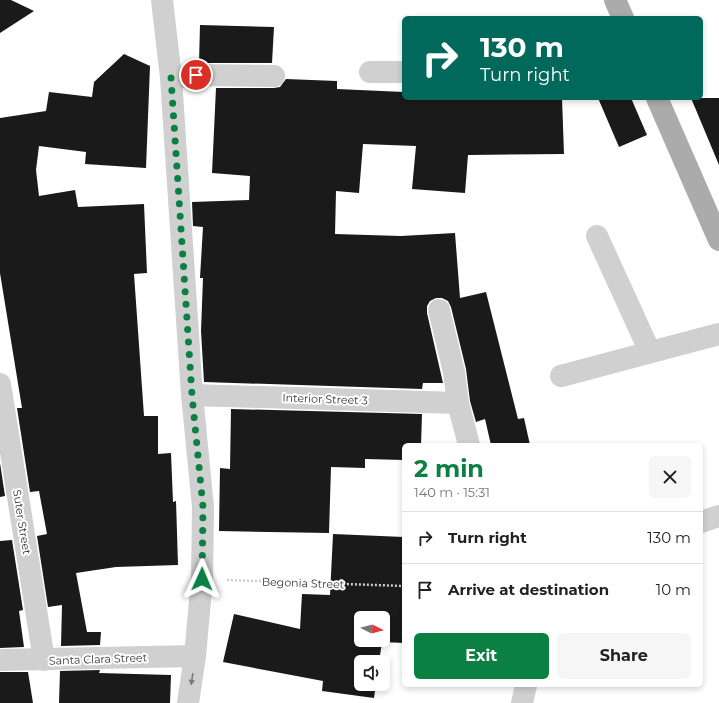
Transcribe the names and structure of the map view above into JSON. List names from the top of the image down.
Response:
{
  "streets": {
    "street": ["Interior Street 3", "Suter Street", "Santa Clara Street"],
    "path": ["Begonia Street"]
  },
  "crossings": [
    ["Suter Street", "Santa Clara Street"]
  ],
  "north": "right",
  "page": {
    "turn": ["130 m", "Turn right"],
    "heading": ["2 min", "140 m · 15:31"],
    "list": [
      {
        "name": "Turn right",
        "value": "130 m"
      },
      {
        "name": "Arrive at destination",
        "value": "10 m"
      }
    ],
    "buttons": ["Exit", "Share"]
  }
}
